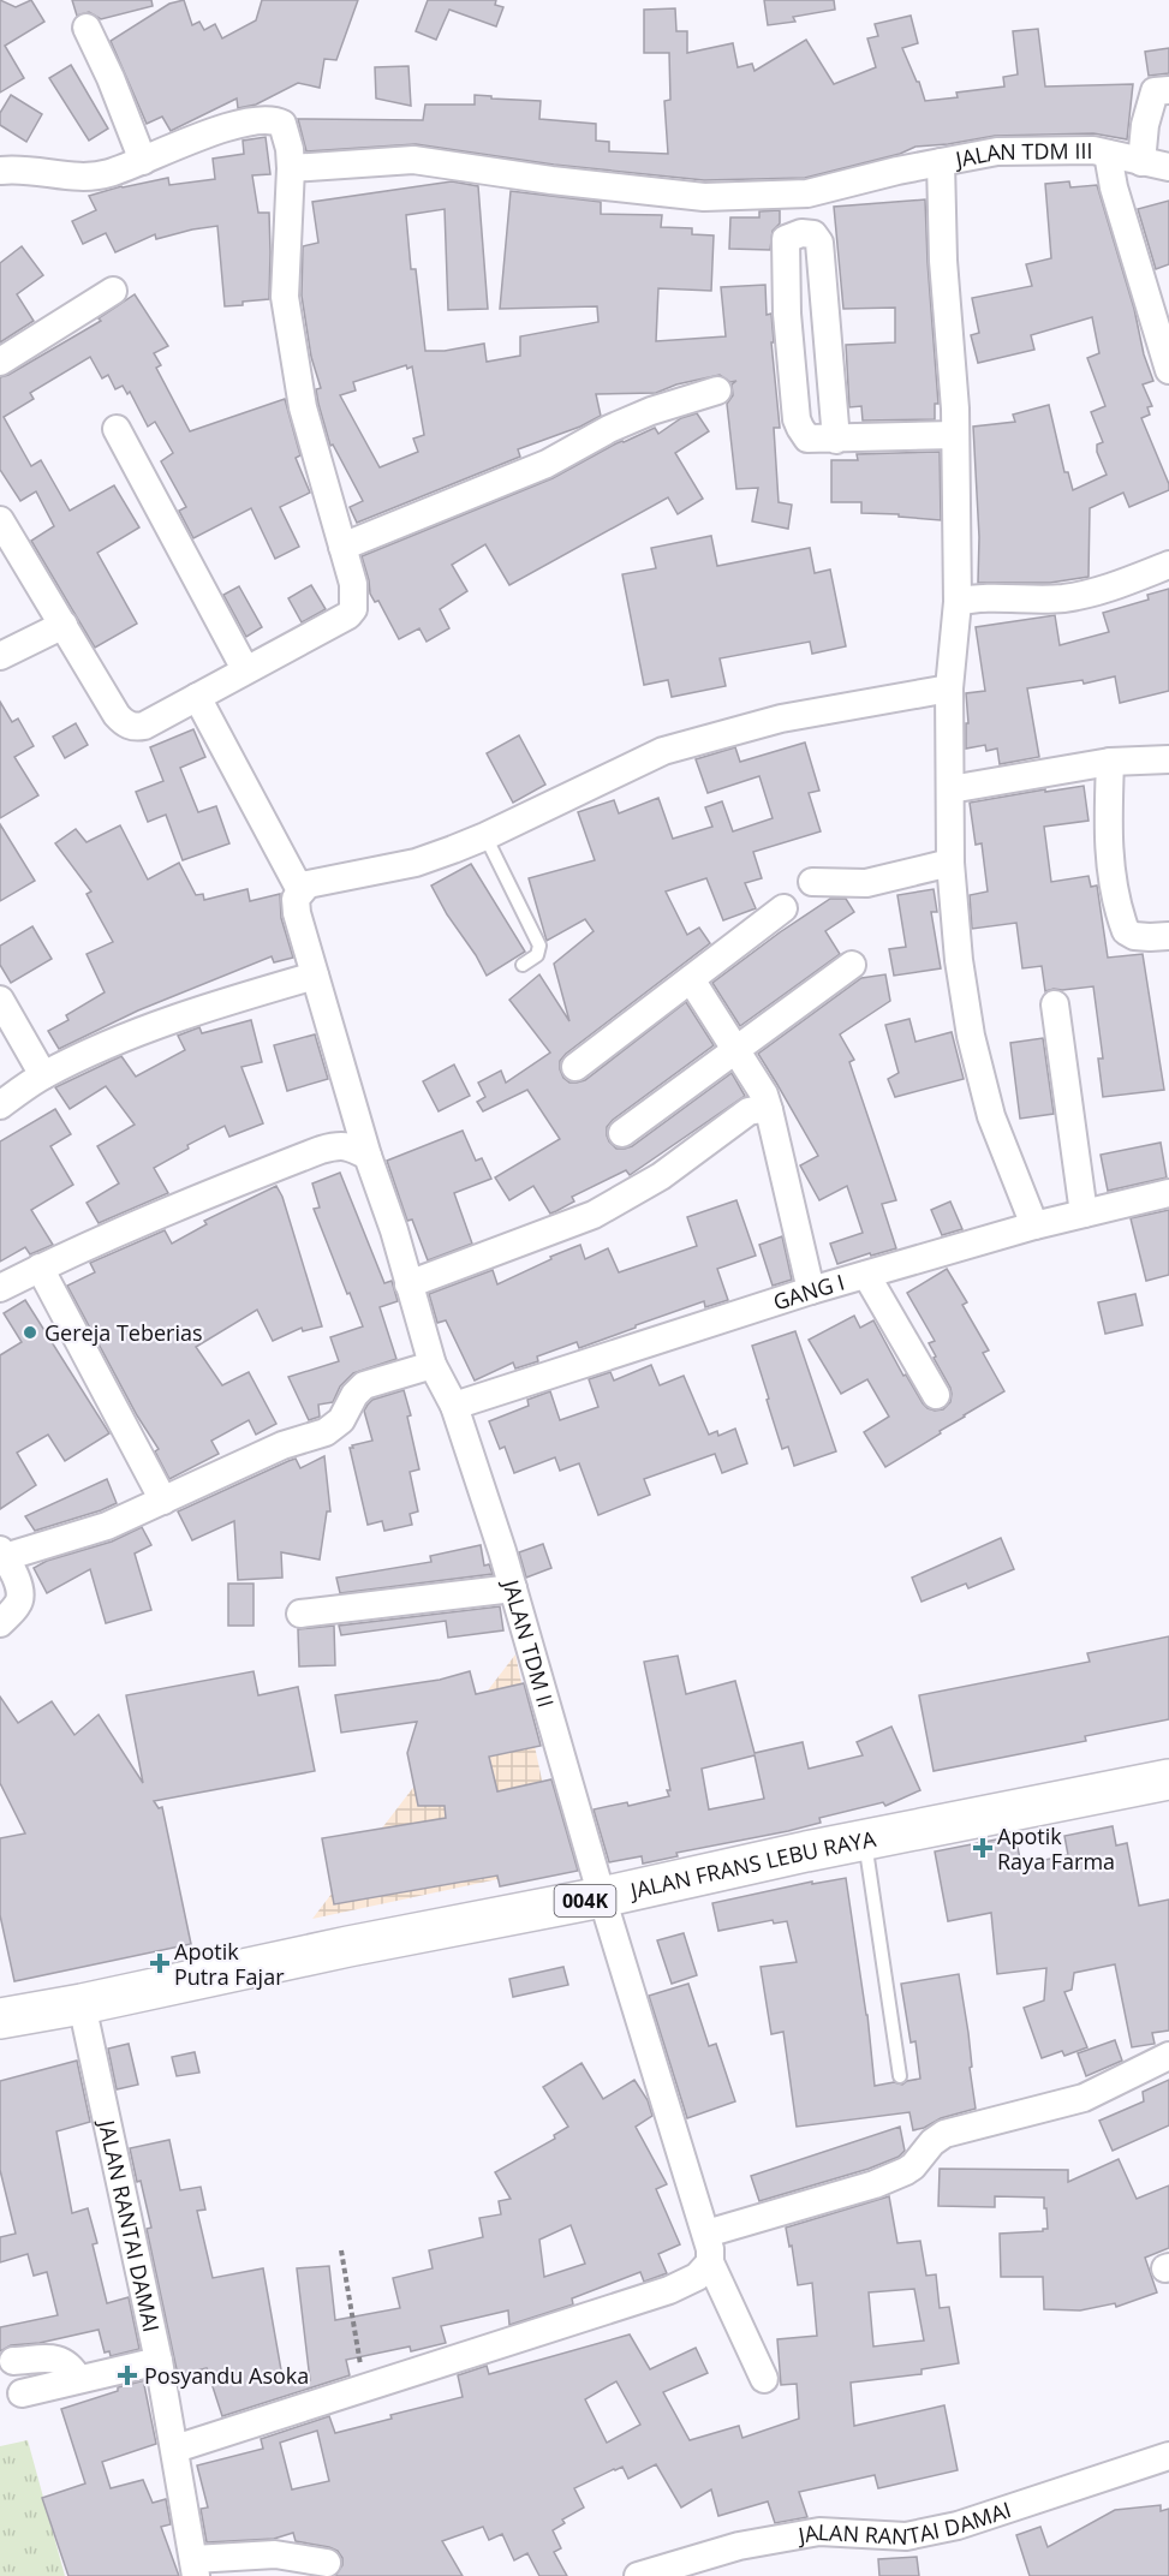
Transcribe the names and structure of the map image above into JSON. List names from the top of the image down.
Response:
{
  "streets": {
    "main road": ["JALAN FRANS LEBU RAYA", "004K"],
    "street": [
      "JALAN TDM III",
      "GANG I",
      "JALAN TDM II",
      "JALAN RANTAI DAMAI"
    ]
  },
  "crossings": [
    ["JALAN TDM III", "GANG I"],
    ["GANG I", "JALAN TDM II"],
    ["JALAN TDM II", "JALAN FRANS LEBU RAYA"],
    ["JALAN FRANS LEBU RAYA", "JALAN RANTAI DAMAI"]
  ],
  "places": {
    "other": ["Gereja Teberias"],
    "health": ["Apotik Raya Farma", "Apotik Putra Fajar", "Posyandu Asoka"]
  }
}
